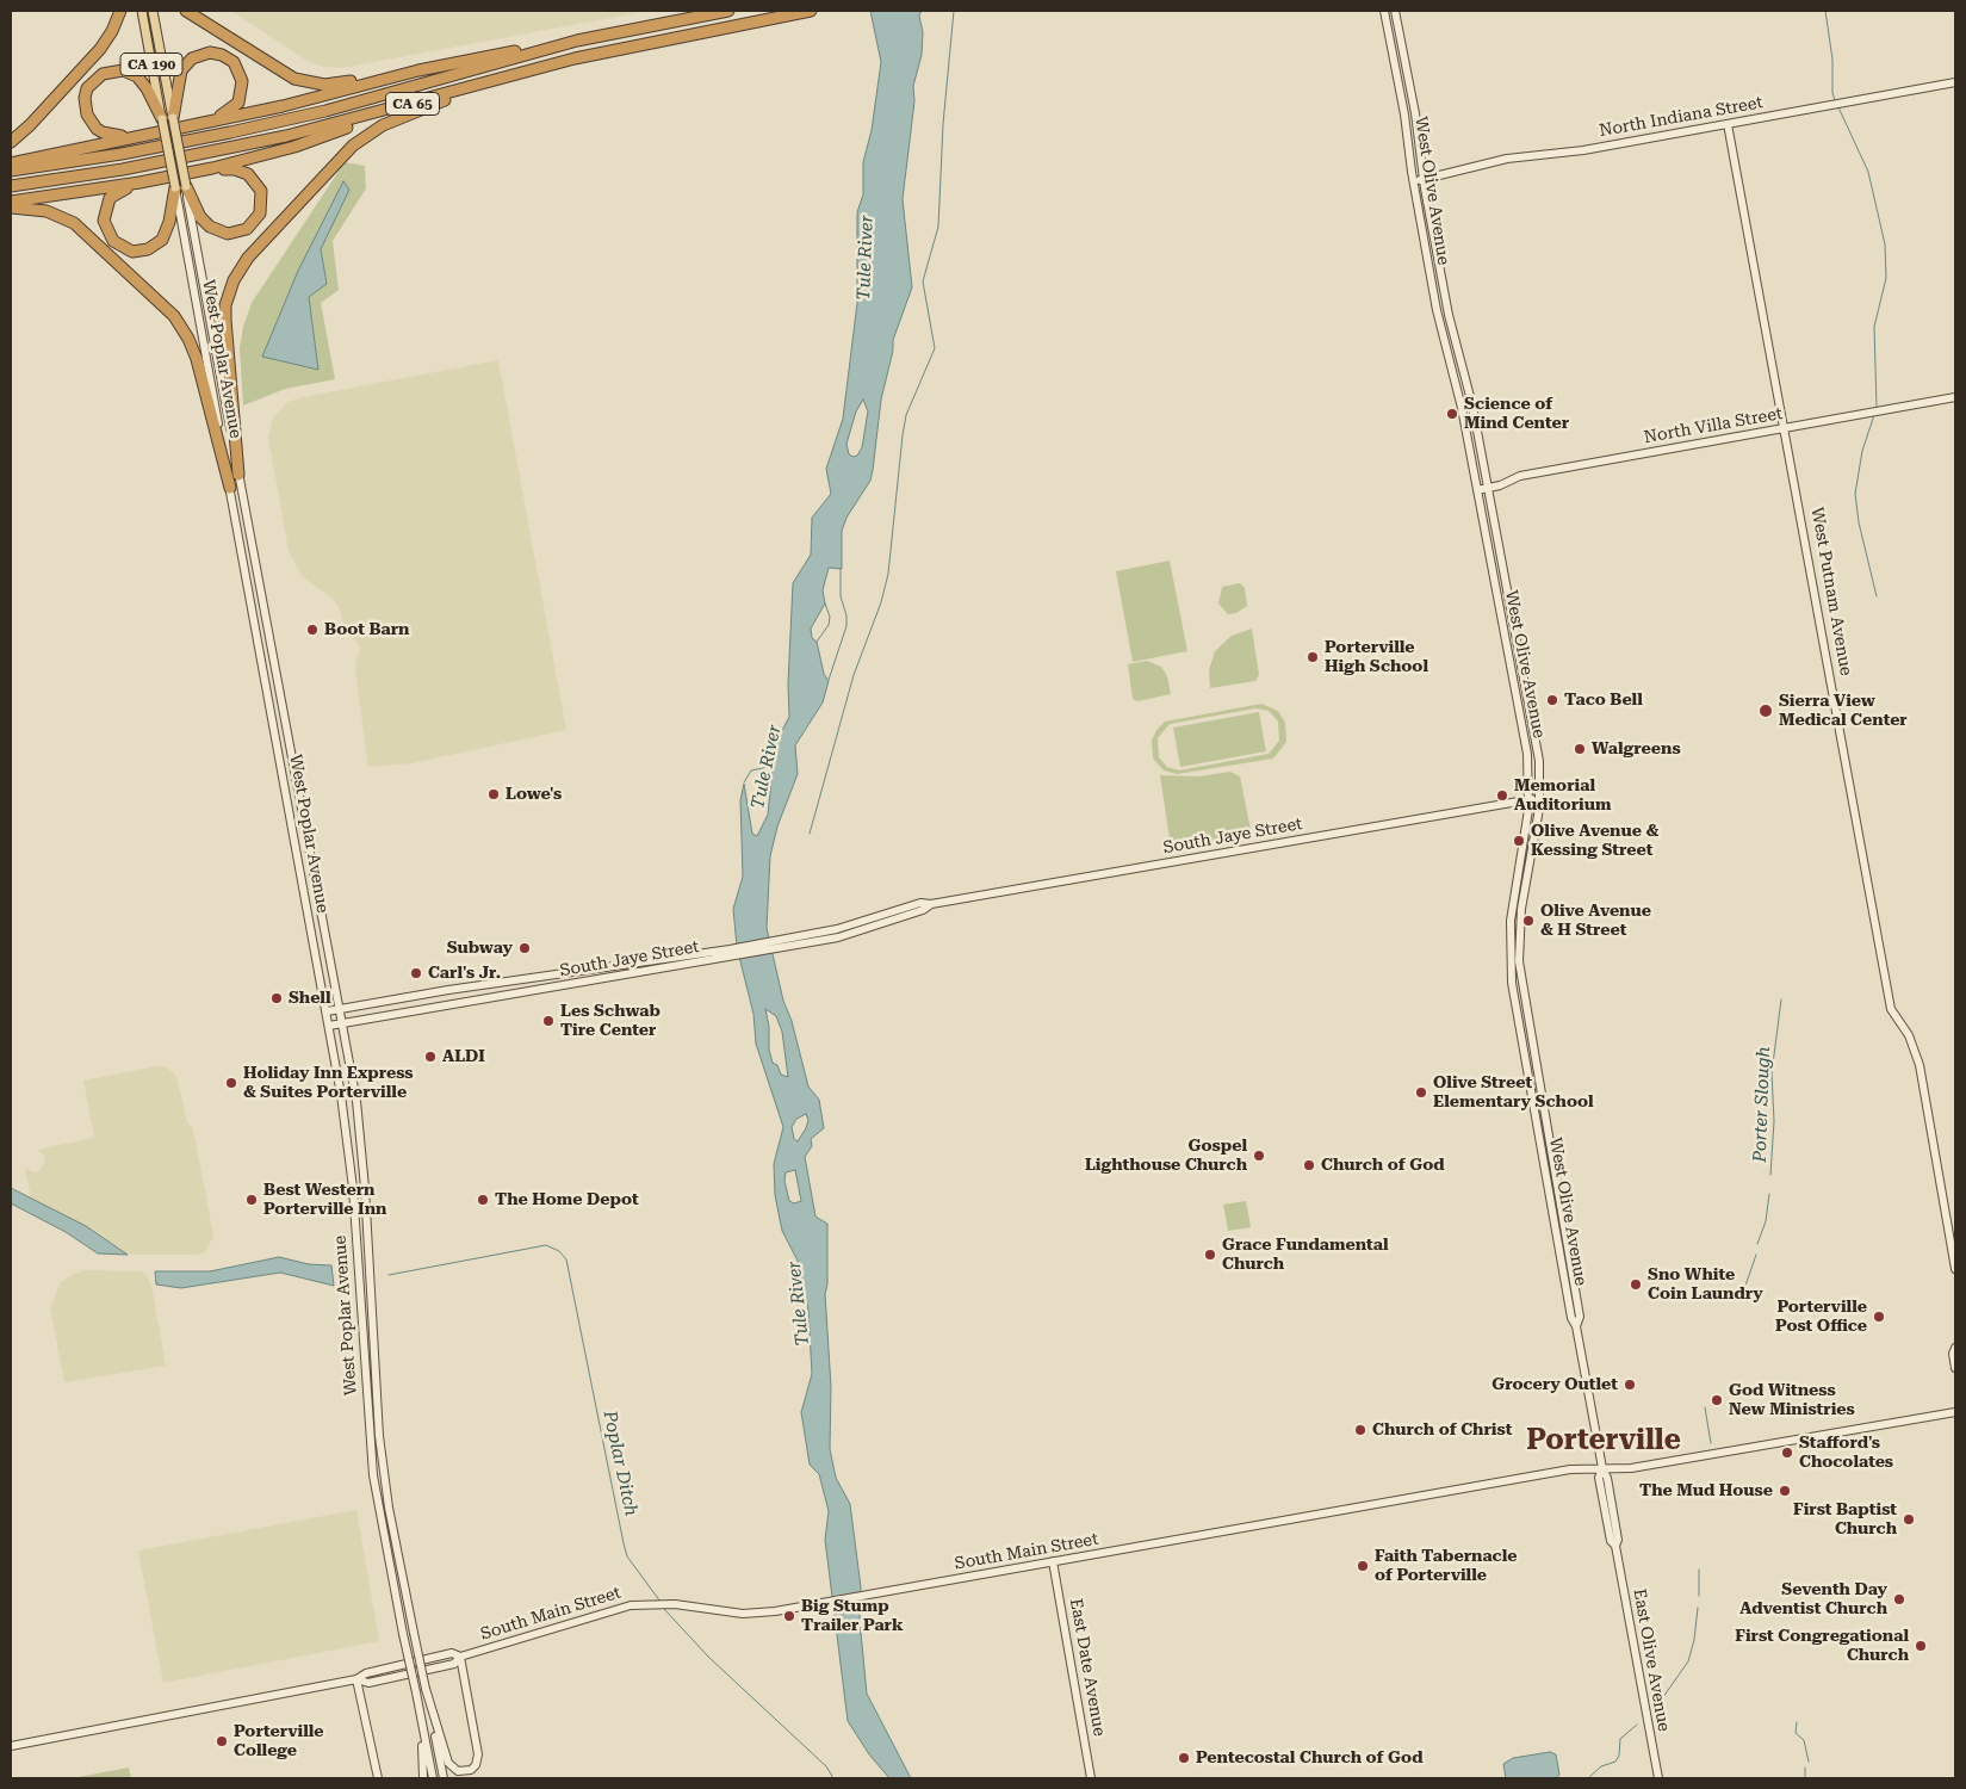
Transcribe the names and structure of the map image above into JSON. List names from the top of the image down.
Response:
{
  "streets": {
    "highway": ["CA 65"],
    "main road": [
      "CA 190",
      "North Indiana Street",
      "West Olive Avenue",
      "West Poplar Avenue",
      "North Villa Street",
      "West Putnam Avenue",
      "South Jaye Street",
      "South Main Street",
      "East Olive Avenue",
      "East Date Avenue"
    ]
  },
  "crossings": [
    ["CA 190", "West Poplar Avenue"],
    ["North Indiana Street", "West Olive Avenue"],
    ["North Indiana Street", "West Putnam Avenue"],
    ["West Olive Avenue", "North Villa Street"],
    ["West Olive Avenue", "South Jaye Street"],
    ["West Olive Avenue", "South Main Street"],
    ["West Olive Avenue", "East Olive Avenue"],
    ["West Poplar Avenue", "South Jaye Street"],
    ["North Villa Street", "West Putnam Avenue"],
    ["South Main Street", "East Olive Avenue"],
    ["South Main Street", "East Date Avenue"]
  ],
  "districts": ["Porterville"],
  "water": ["Tule River", "Porter Slough", "Poplar Ditch"],
  "places": [
    "Science of Mind Center",
    "Boot Barn",
    "Porterville High School",
    "Taco Bell",
    "Sierra View Medical Center",
    "Walgreens",
    "Lowe's",
    "Memorial Auditorium",
    "Olive Avenue & Kessing Street",
    "Olive Avenue & H Street",
    "Subway",
    "Carl's Jr.",
    "Shell",
    "Les Schwab Tire Center",
    "ALDI",
    "Holiday Inn Express & Suites Porterville",
    "Olive Street Elementary School",
    "Gospel Lighthouse Church",
    "Church of God",
    "Best Western Porterville Inn",
    "The Home Depot",
    "Grace Fundamental Church",
    "Sno White Coin Laundry",
    "Porterville Post Office",
    "Grocery Outlet",
    "God Witness New Ministries",
    "Church of Christ",
    "Stafford's Chocolates",
    "The Mud House",
    "First Baptist Church",
    "Faith Tabernacle of Porterville",
    "Seventh Day Adventist Church",
    "Big Stump Trailer Park",
    "First Congregational Church",
    "Porterville College",
    "Pentecostal Church of God"
  ]
}
